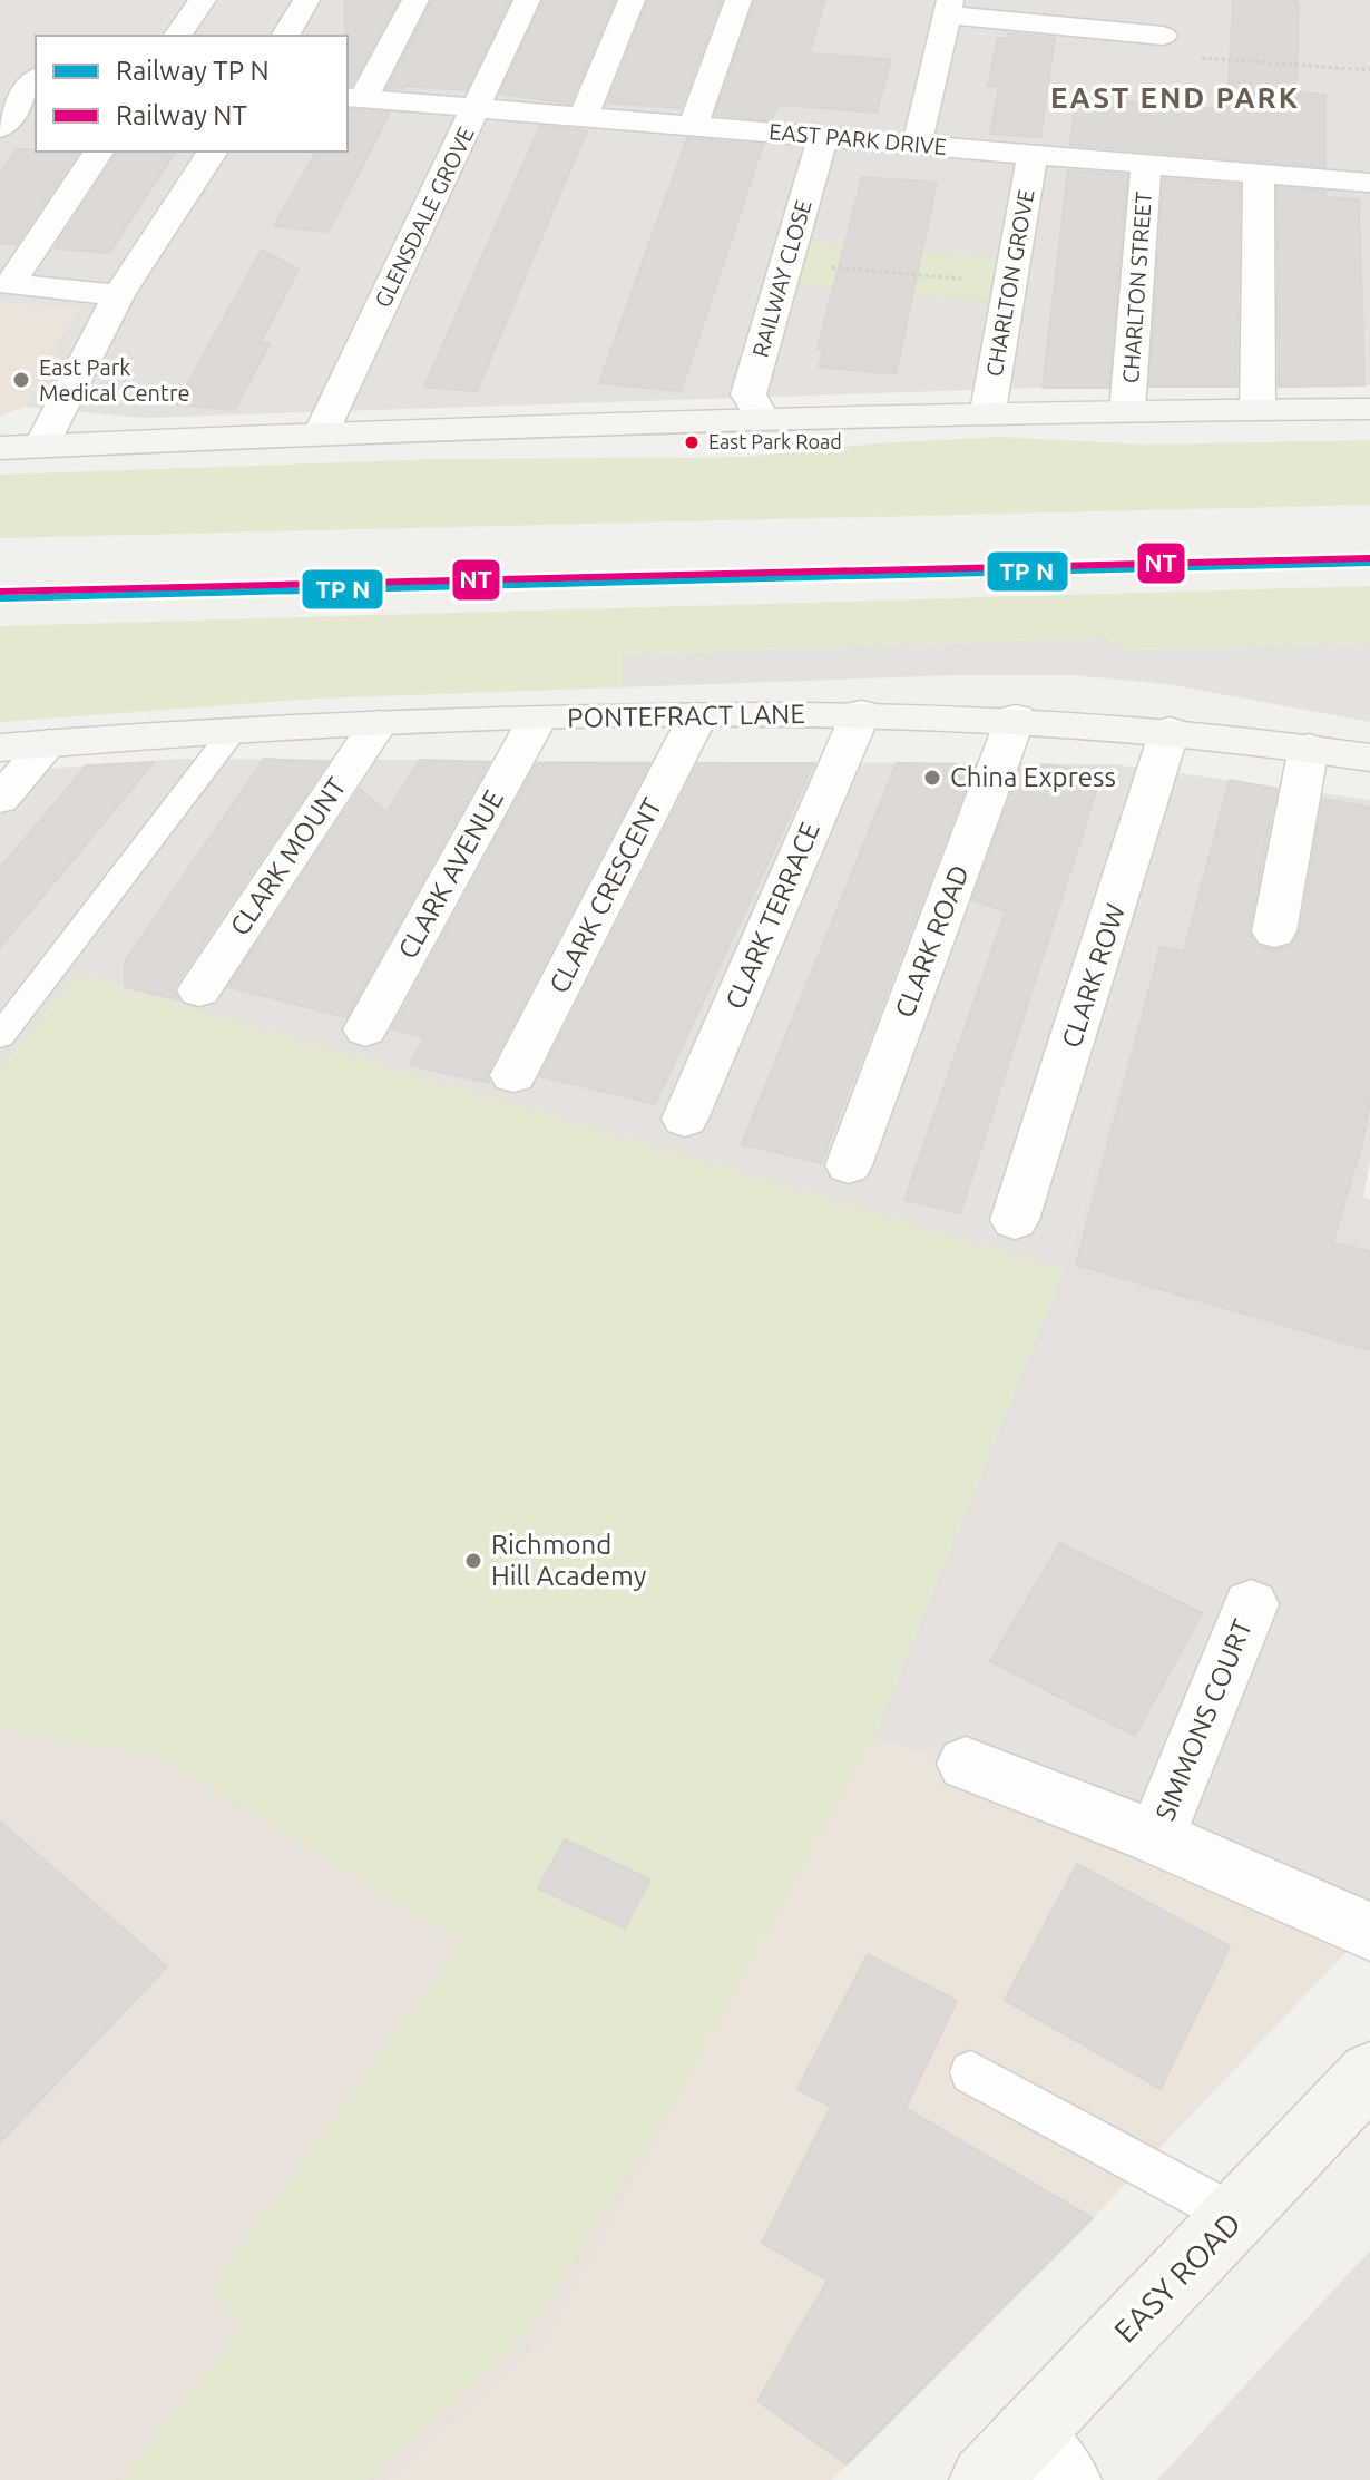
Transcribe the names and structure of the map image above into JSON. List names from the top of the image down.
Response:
{
  "streets": {
    "street": [
      "EAST PARK DRIVE",
      "GLENSDALE GROVE",
      "RAILWAY CLOSE",
      "CHARLTON GROVE",
      "CHARLTON STREET",
      "PONTEFRACT LANE",
      "CLARK MOUNT",
      "CLARK AVENUE",
      "CLARK CRESCENT",
      "CLARK TERRACE",
      "CLARK ROAD",
      "CLARK ROW",
      "SIMMONS COURT",
      "EASY ROAD"
    ]
  },
  "crossings": [
    ["EAST PARK DRIVE", "GLENSDALE GROVE"],
    ["EAST PARK DRIVE", "RAILWAY CLOSE"],
    ["EAST PARK DRIVE", "CHARLTON GROVE"],
    ["EAST PARK DRIVE", "CHARLTON STREET"],
    ["PONTEFRACT LANE", "CLARK MOUNT"],
    ["PONTEFRACT LANE", "CLARK AVENUE"],
    ["PONTEFRACT LANE", "CLARK CRESCENT"],
    ["PONTEFRACT LANE", "CLARK TERRACE"],
    ["PONTEFRACT LANE", "CLARK ROAD"],
    ["PONTEFRACT LANE", "CLARK ROW"]
  ],
  "districts": ["EAST END PARK"],
  "places": [
    "East Park Medical Centre",
    "East Park Road",
    "China Express",
    "Richmond Hill Academy"
  ],
  "lines": ["rail line NT"],
  "legend": ["Railway TP N", "Railway NT"]
}
